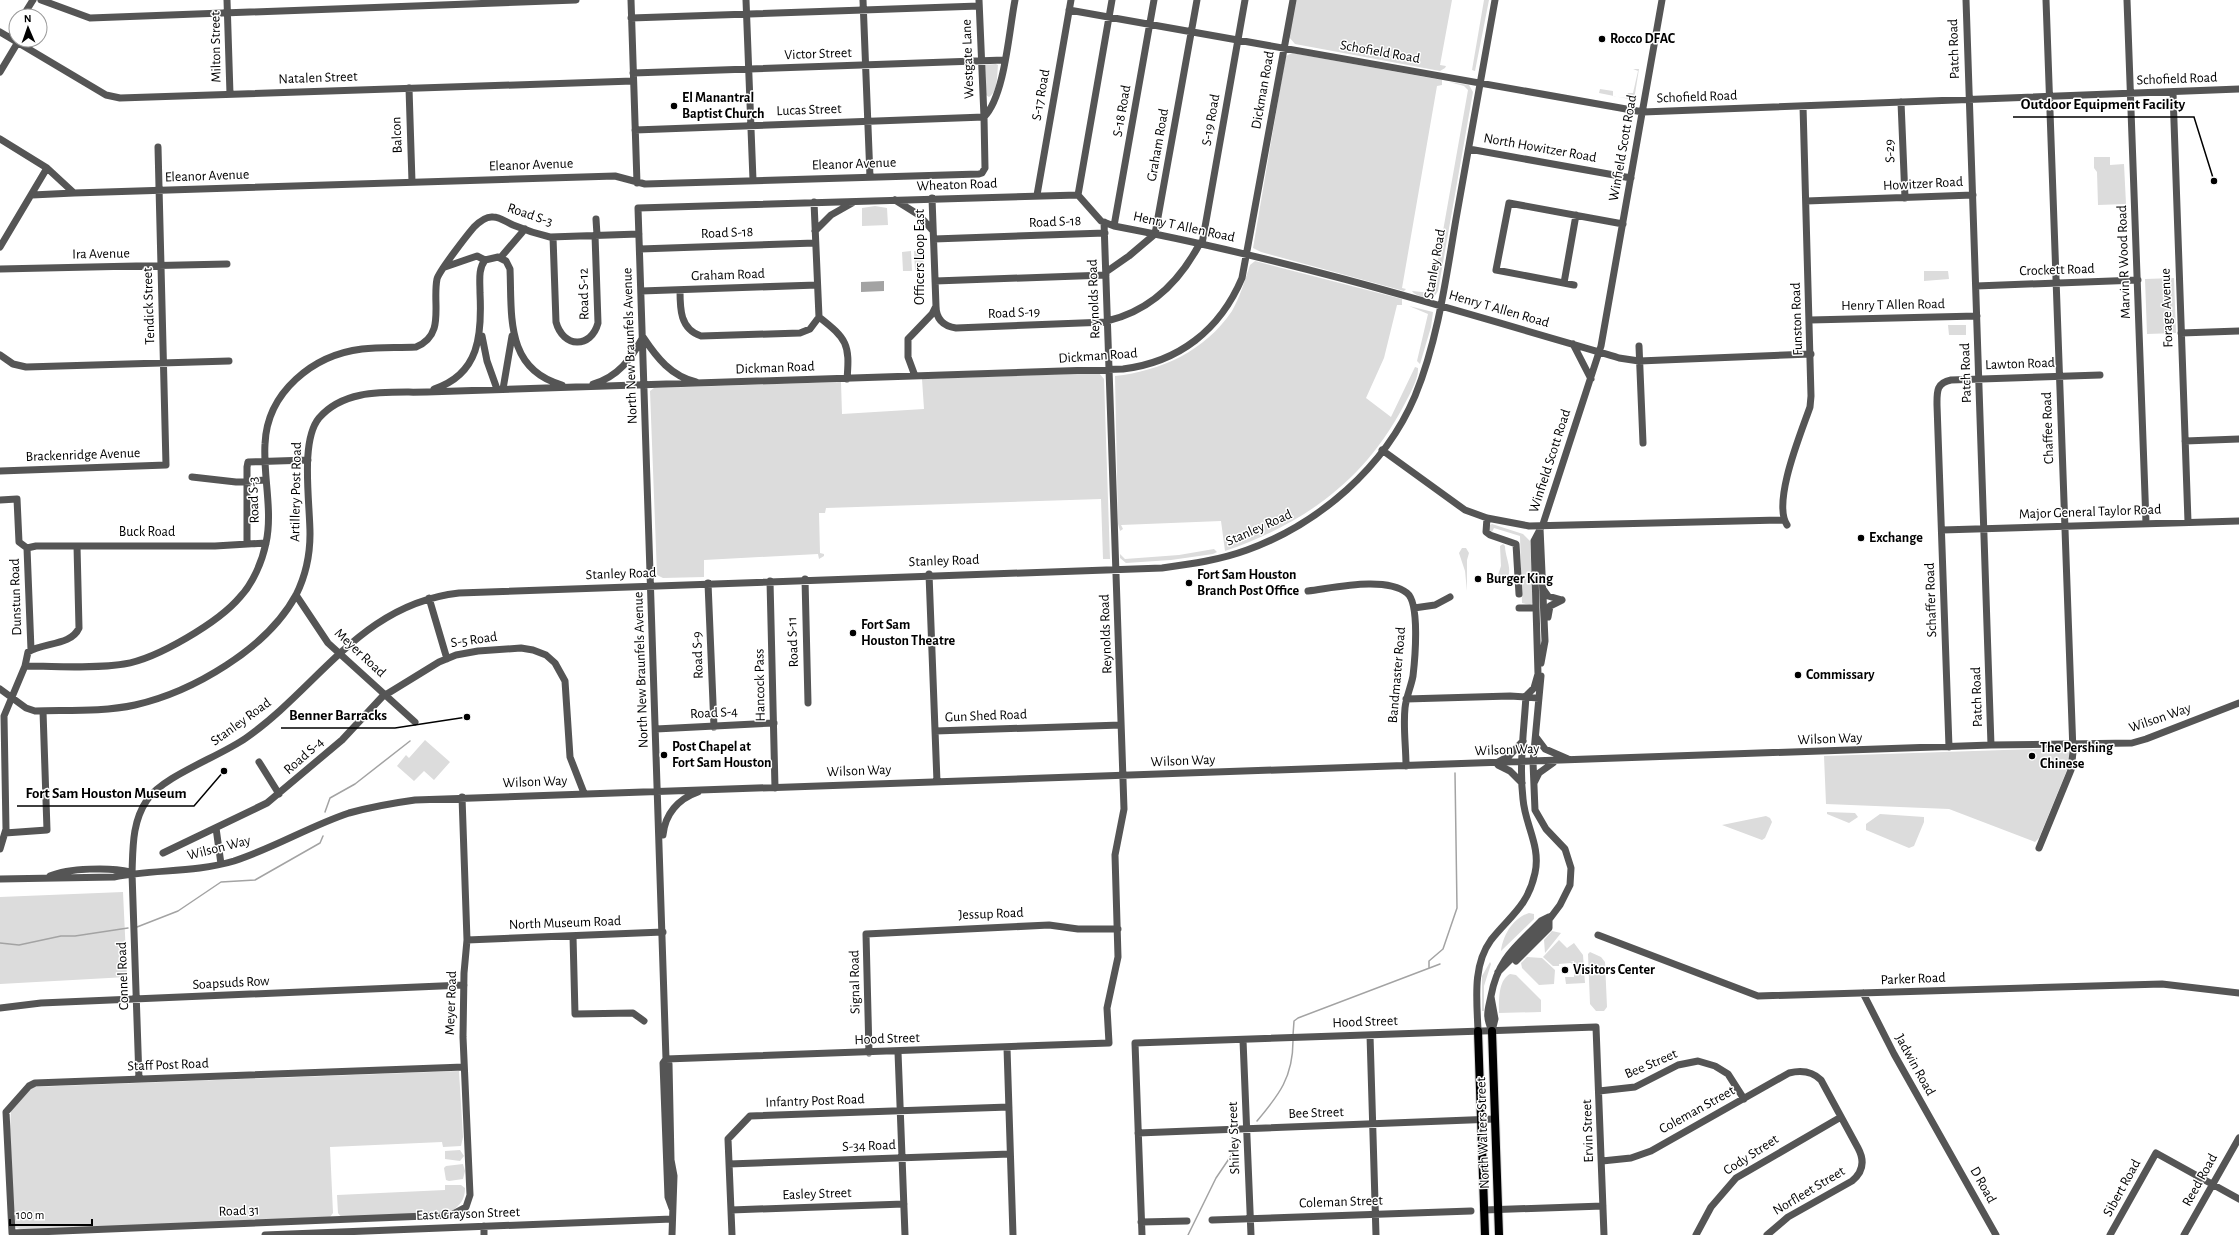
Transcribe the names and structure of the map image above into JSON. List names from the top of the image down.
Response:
{
  "streets": {
    "main road": ["North Walters Street"],
    "street": [
      "Milton Street",
      "Patch Road",
      "Schofield Road",
      "Victor Street",
      "Westgate Lane",
      "Natalen Street",
      "Dickman Road",
      "S-17 Road",
      "Lucas Street",
      "S-18 Road",
      "S-19 Road",
      "Balcon",
      "Graham Road",
      "North Howitzer Road",
      "Winfield Scott Road",
      "S-29",
      "Eleanor Avenue",
      "Howitzer Road",
      "Wheaton Road",
      "Road S-3",
      "Road S-18",
      "Henry T Allen Road",
      "Ira Avenue",
      "Officers Loop East",
      "Marvin R Wood Road",
      "Stanley Road",
      "Crockett Road",
      "Road S-12",
      "Reynolds Road",
      "Tendick Street",
      "Forage Avenue",
      "Road S-19",
      "Funston Road",
      "North New Braunfels Avenue",
      "Lawton Road",
      "Chaffee Road",
      "Brackenridge Avenue",
      "Artillery Post Road",
      "Major General Taylor Road",
      "Buck Road",
      "Dunstun Road",
      "Schaffer Road",
      "S-5 Road",
      "Road S-11",
      "Meyer Road",
      "Road S-9",
      "Bandmaster Road",
      "Hancock Pass",
      "Road S-4",
      "Gun Shed Road",
      "Wilson Way",
      "Jessup Road",
      "North Museum Road",
      "Connel Road",
      "Parker Road",
      "Signal Road",
      "Soapsuds Row",
      "Hood Street",
      "Bee Street",
      "Staff Post Road",
      "Jadwin Road",
      "Infantry Post Road",
      "Coleman Street",
      "Ervin Street",
      "Shirley Street",
      "S-34 Road",
      "Cody Street",
      "Reed Road",
      "D Road",
      "Sibert Road",
      "Norfleet Street",
      "Easley Street",
      "Road 31",
      "East Grayson Street"
    ]
  },
  "crossings": [
    ["Milton Street", "Natalen Street"],
    ["Patch Road", "Schofield Road"],
    ["Patch Road", "Howitzer Road"],
    ["Patch Road", "Henry T Allen Road"],
    ["Patch Road", "Crockett Road"],
    ["Patch Road", "Lawton Road"],
    ["Patch Road", "Major General Taylor Road"],
    ["Patch Road", "Wilson Way"],
    ["Schofield Road", "Dickman Road"],
    ["Schofield Road", "S-17 Road"],
    ["Schofield Road", "S-18 Road"],
    ["Schofield Road", "S-19 Road"],
    ["Schofield Road", "Graham Road"],
    ["Schofield Road", "Winfield Scott Road"],
    ["Schofield Road", "S-29"],
    ["Schofield Road", "Marvin R Wood Road"],
    ["Schofield Road", "Stanley Road"],
    ["Schofield Road", "Forage Avenue"],
    ["Schofield Road", "Funston Road"],
    ["Schofield Road", "Chaffee Road"],
    ["Victor Street", "Westgate Lane"],
    ["Victor Street", "Natalen Street"],
    ["Westgate Lane", "Lucas Street"],
    ["Westgate Lane", "Eleanor Avenue"],
    ["Natalen Street", "Balcon"],
    ["Dickman Road", "Henry T Allen Road"],
    ["Dickman Road", "Officers Loop East"],
    ["Dickman Road", "Reynolds Road"],
    ["Dickman Road", "North New Braunfels Avenue"],
    ["Dickman Road", "Artillery Post Road"],
    ["S-17 Road", "Wheaton Road"],
    ["S-18 Road", "Henry T Allen Road"],
    ["S-19 Road", "Henry T Allen Road"],
    ["S-19 Road", "Reynolds Road"],
    ["S-19 Road", "Road S-19"],
    ["Balcon", "Eleanor Avenue"],
    ["Graham Road", "Henry T Allen Road"],
    ["Graham Road", "North New Braunfels Avenue"],
    ["North Howitzer Road", "Winfield Scott Road"],
    ["North Howitzer Road", "Stanley Road"],
    ["Winfield Scott Road", "Henry T Allen Road"],
    ["Winfield Scott Road", "Funston Road"],
    ["Winfield Scott Road", "Wilson Way"],
    ["S-29", "Howitzer Road"],
    ["Eleanor Avenue", "Tendick Street"],
    ["Howitzer Road", "Funston Road"],
    ["Wheaton Road", "Henry T Allen Road"],
    ["Wheaton Road", "Officers Loop East"],
    ["Wheaton Road", "North New Braunfels Avenue"],
    ["Road S-3", "Road S-12"],
    ["Road S-3", "North New Braunfels Avenue"],
    ["Road S-3", "Buck Road"],
    ["Road S-3", "Dunstun Road"],
    ["Road S-18", "Officers Loop East"],
    ["Road S-18", "Reynolds Road"],
    ["Road S-18", "North New Braunfels Avenue"],
    ["Henry T Allen Road", "Stanley Road"],
    ["Henry T Allen Road", "Reynolds Road"],
    ["Henry T Allen Road", "Funston Road"],
    ["Ira Avenue", "Tendick Street"],
    ["Officers Loop East", "Road S-19"],
    ["Marvin R Wood Road", "Crockett Road"],
    ["Marvin R Wood Road", "Major General Taylor Road"],
    ["Stanley Road", "Reynolds Road"],
    ["Stanley Road", "North New Braunfels Avenue"],
    ["Stanley Road", "S-5 Road"],
    ["Stanley Road", "Road S-11"],
    ["Stanley Road", "Meyer Road"],
    ["Stanley Road", "Road S-9"],
    ["Stanley Road", "Hancock Pass"],
    ["Stanley Road", "Gun Shed Road"],
    ["Stanley Road", "Wilson Way"],
    ["Stanley Road", "Connel Road"],
    ["Crockett Road", "Chaffee Road"],
    ["Reynolds Road", "Road S-19"],
    ["Reynolds Road", "Gun Shed Road"],
    ["Reynolds Road", "Wilson Way"],
    ["Reynolds Road", "Jessup Road"],
    ["Reynolds Road", "Hood Street"],
    ["Tendick Street", "Brackenridge Avenue"],
    ["Forage Avenue", "Major General Taylor Road"],
    ["North New Braunfels Avenue", "Artillery Post Road"],
    ["North New Braunfels Avenue", "Road S-4"],
    ["North New Braunfels Avenue", "Wilson Way"],
    ["North New Braunfels Avenue", "North Museum Road"],
    ["North New Braunfels Avenue", "Hood Street"],
    ["North New Braunfels Avenue", "East Grayson Street"],
    ["Lawton Road", "Chaffee Road"],
    ["Lawton Road", "Schaffer Road"],
    ["Chaffee Road", "Major General Taylor Road"],
    ["Chaffee Road", "Wilson Way"],
    ["Artillery Post Road", "Meyer Road"],
    ["Major General Taylor Road", "Schaffer Road"],
    ["Buck Road", "Dunstun Road"],
    ["Schaffer Road", "Wilson Way"],
    ["S-5 Road", "Road S-4"],
    ["S-5 Road", "Wilson Way"],
    ["Meyer Road", "Road S-4"],
    ["Meyer Road", "Wilson Way"],
    ["Meyer Road", "North Museum Road"],
    ["Meyer Road", "Soapsuds Row"],
    ["Meyer Road", "Staff Post Road"],
    ["Meyer Road", "Road 31"],
    ["Road S-9", "Road S-4"],
    ["Bandmaster Road", "Wilson Way"],
    ["Hancock Pass", "Road S-4"],
    ["Hancock Pass", "Wilson Way"],
    ["Wilson Way", "Connel Road"],
    ["Jessup Road", "Signal Road"],
    ["Connel Road", "Soapsuds Row"],
    ["Connel Road", "Staff Post Road"],
    ["Parker Road", "Jadwin Road"],
    ["Signal Road", "Hood Street"],
    ["Hood Street", "Bee Street"],
    ["Hood Street", "Ervin Street"],
    ["Hood Street", "North Walters Street"],
    ["Hood Street", "Shirley Street"],
    ["Bee Street", "Coleman Street"],
    ["Bee Street", "Ervin Street"],
    ["Bee Street", "North Walters Street"],
    ["Bee Street", "Shirley Street"],
    ["Staff Post Road", "Road 31"],
    ["Jadwin Road", "D Road"],
    ["Infantry Post Road", "S-34 Road"],
    ["Infantry Post Road", "Easley Street"],
    ["Coleman Street", "Ervin Street"],
    ["Coleman Street", "Shirley Street"],
    ["Coleman Street", "Norfleet Street"],
    ["Cody Street", "Norfleet Street"],
    ["Reed Road", "Sibert Road"]
  ],
  "places": [
    "Rocco DFAC",
    "El Manantral Baptist Church",
    "Outdoor Equipment Facility",
    "Exchange",
    "Burger King",
    "Fort Sam Houston Branch Post Office",
    "Fort Sam Houston Theatre",
    "Commissary",
    "Benner Barracks",
    "Post Chapel at Fort Sam Houston",
    "The Pershing Chinese",
    "Fort Sam Houston Museum",
    "Visitors Center"
  ],
  "scale_bar": "100 m",
  "north": "top"
}
